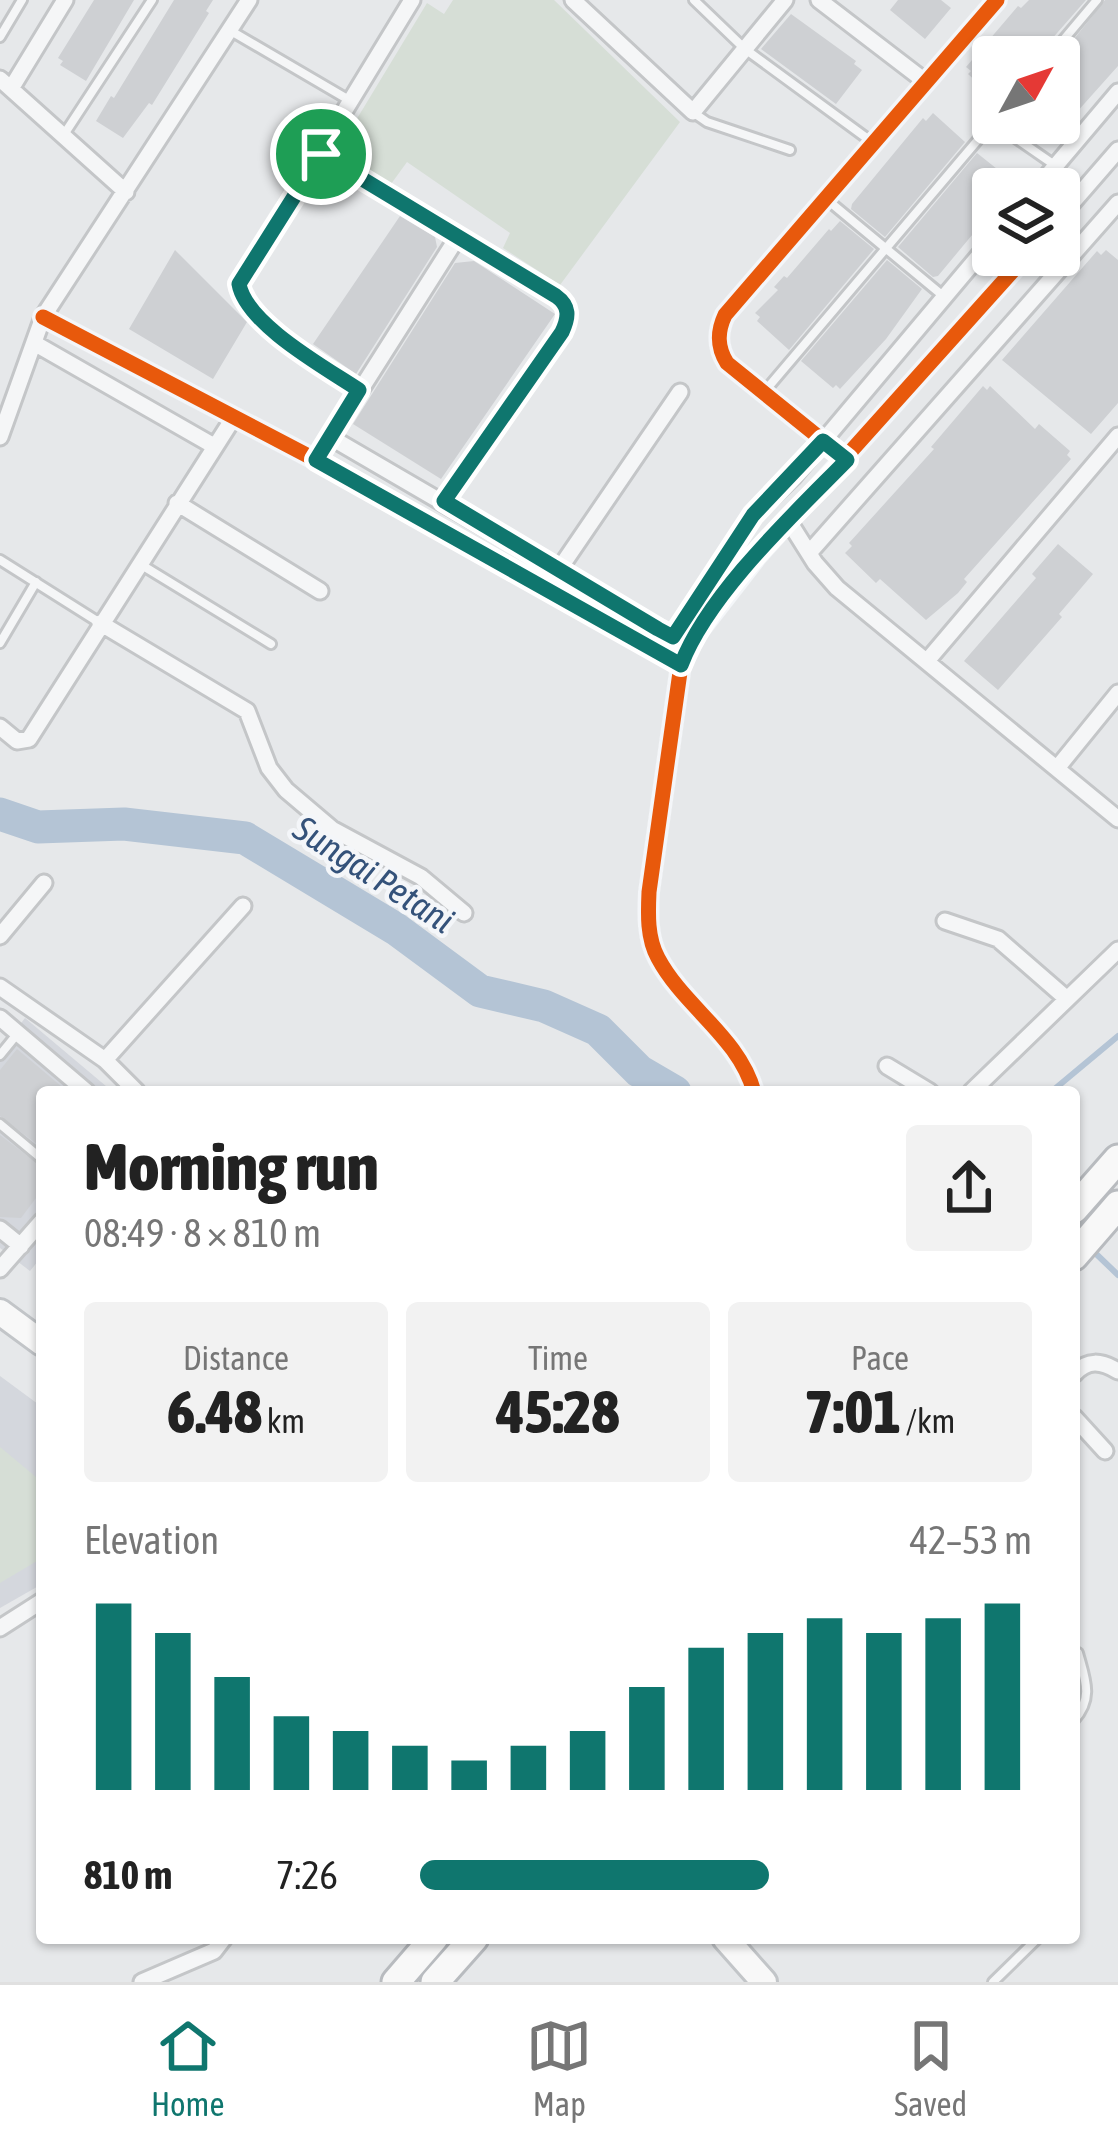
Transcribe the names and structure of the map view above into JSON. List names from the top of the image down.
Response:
{
  "water": ["Sungai Petani"],
  "north": "top right",
  "page": {
    "heading": ["Morning run", "08:49 · 8 × 810 m"],
    "stats": [
      ["Distance", "6.48 km"],
      ["Time", "45:28"],
      ["Pace", "7:01 /km"]
    ],
    "chart": ["Elevation", "42–53 m"],
    "list": [
      {
        "name": "810 m",
        "note": "7:26"
      }
    ],
    "tabs": ["Home", "Map", "Saved"]
  }
}
